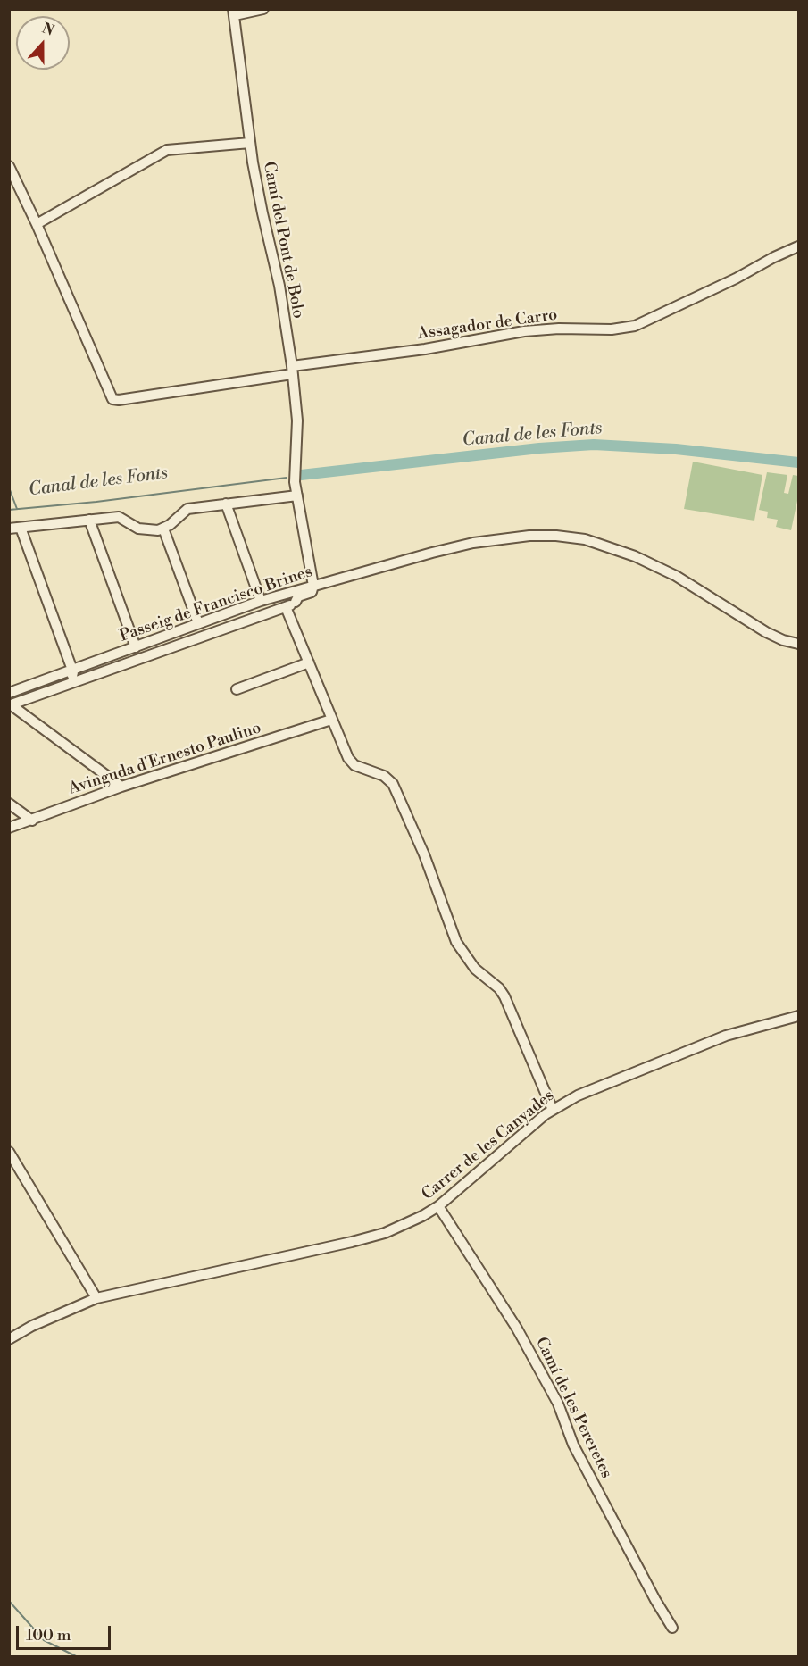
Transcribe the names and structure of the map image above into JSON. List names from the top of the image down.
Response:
{
  "streets": {
    "street": [
      "Camí del Pont de Bolo",
      "Assagador de Carro",
      "Passeig de Francisco Brines",
      "Avinguda d'Ernesto Paulino",
      "Carrer de les Canyades",
      "Camí de les Pereretes"
    ]
  },
  "crossings": [
    ["Camí del Pont de Bolo", "Assagador de Carro"],
    ["Camí del Pont de Bolo", "Passeig de Francisco Brines"],
    ["Carrer de les Canyades", "Camí de les Pereretes"]
  ],
  "water": ["Canal de les Fonts"],
  "scale_bar": "100 m",
  "north": "top"
}
